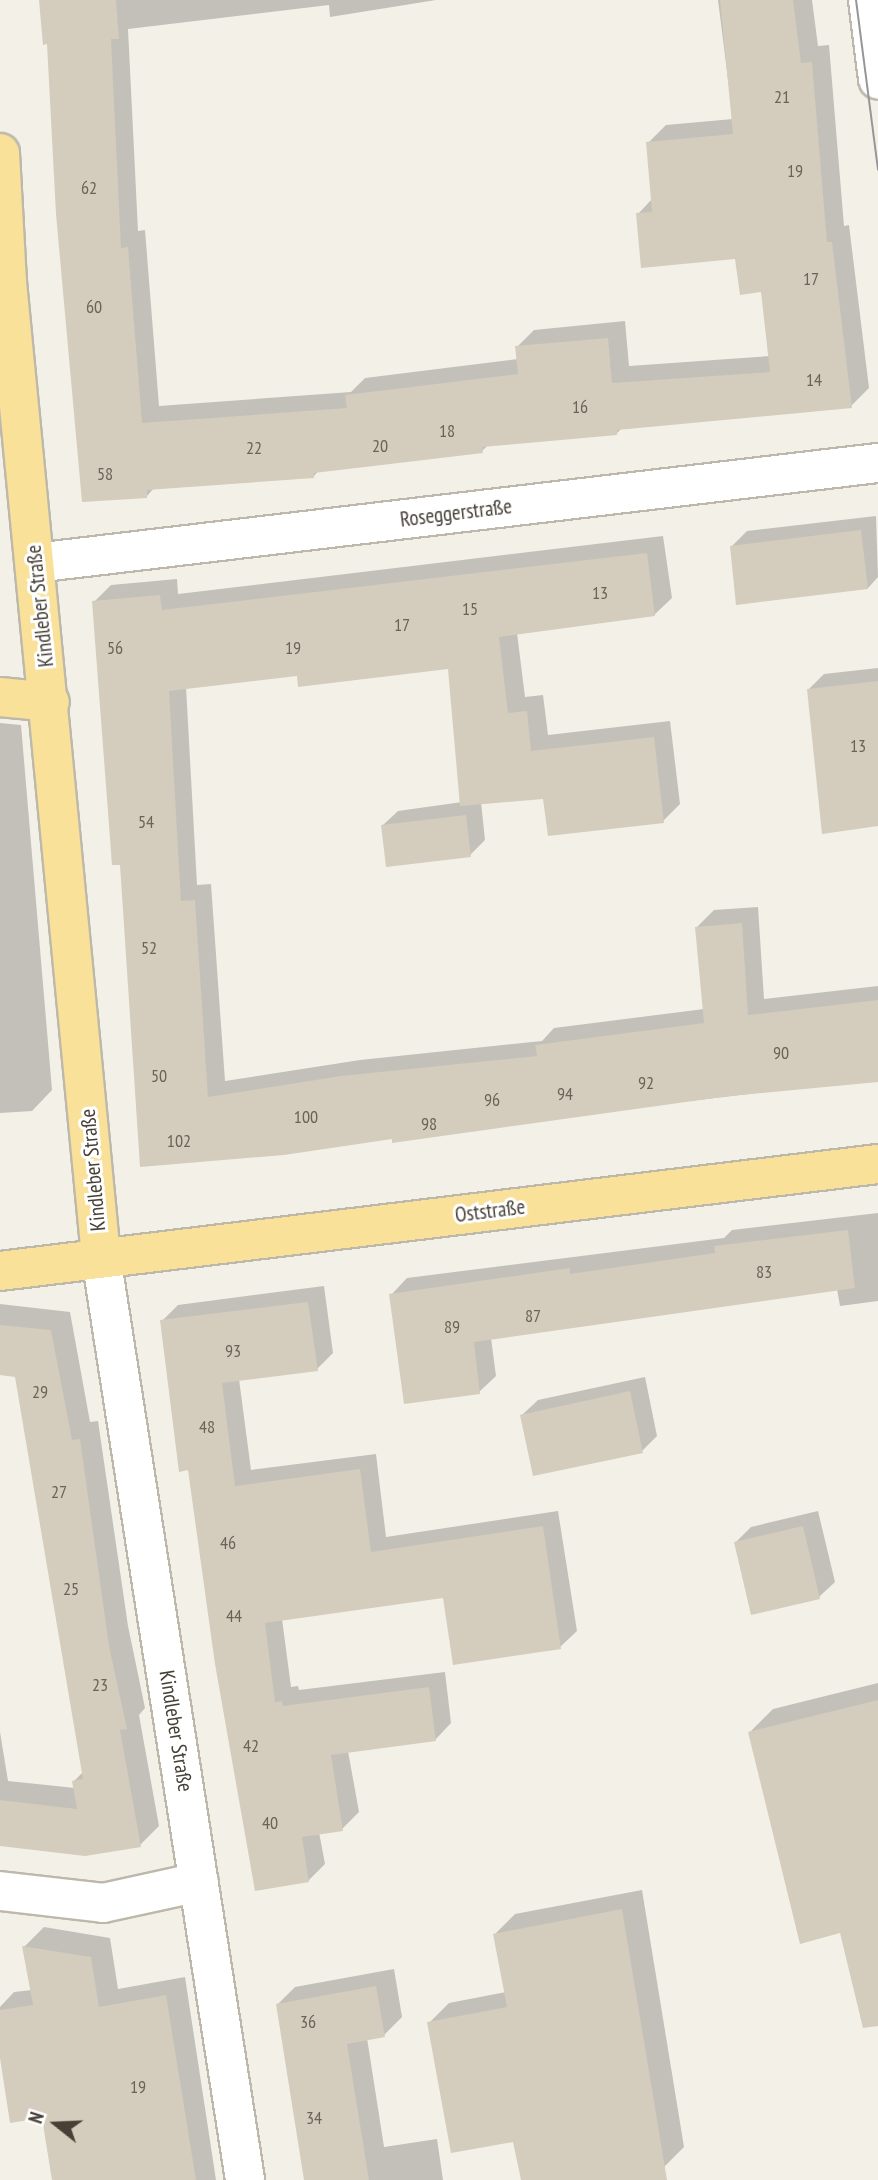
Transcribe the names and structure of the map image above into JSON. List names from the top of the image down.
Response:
{
  "streets": {
    "main road": ["Kindleber Straße", "Oststraße"],
    "street": ["Roseggerstraße"]
  },
  "crossings": [
    ["Roseggerstraße", "Kindleber Straße"],
    ["Kindleber Straße", "Oststraße"]
  ],
  "house_numbers": [
    "21",
    "19",
    "62",
    "17",
    "60",
    "14",
    "16",
    "18",
    "20",
    "22",
    "58",
    "13",
    "15",
    "17",
    "56",
    "19",
    "13",
    "54",
    "52",
    "90",
    "50",
    "92",
    "94",
    "96",
    "100",
    "98",
    "102",
    "83",
    "87",
    "89",
    "93",
    "29",
    "48",
    "27",
    "46",
    "25",
    "44",
    "23",
    "42",
    "40",
    "36",
    "19",
    "34"
  ],
  "north": "left"
}
